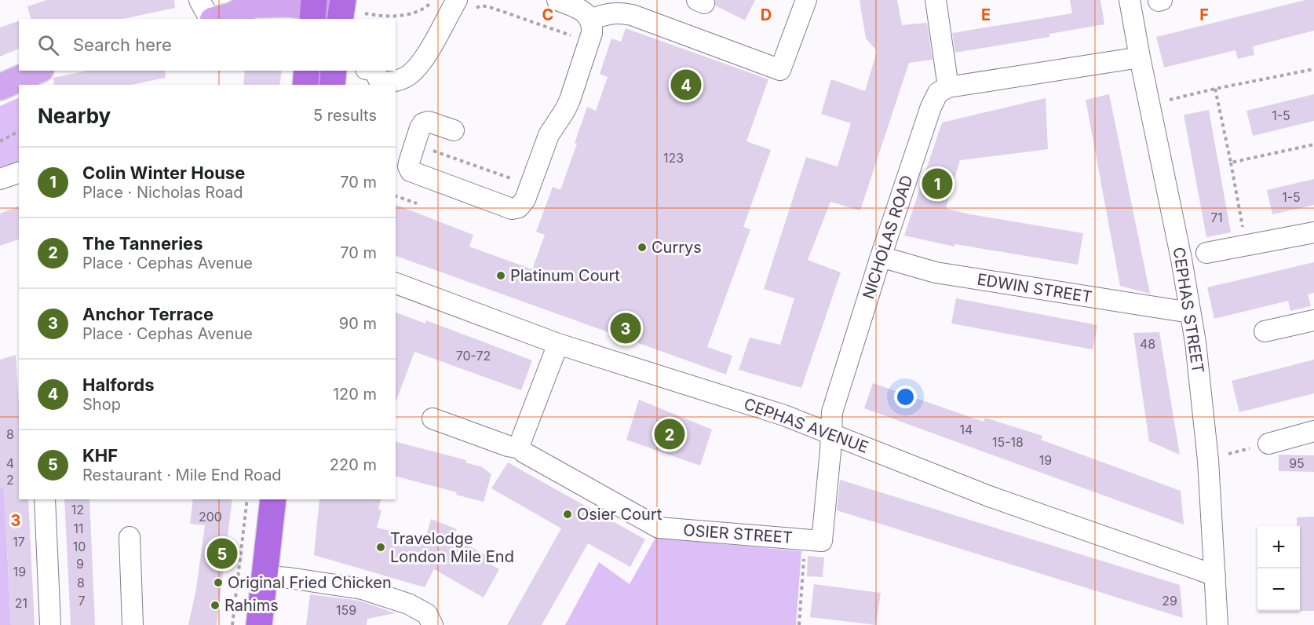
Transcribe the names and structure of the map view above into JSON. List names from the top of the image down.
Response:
{
  "streets": {
    "street": [
      "NICHOLAS ROAD",
      "EDWIN STREET",
      "CEPHAS STREET",
      "CEPHAS AVENUE",
      "OSIER STREET"
    ]
  },
  "crossings": [
    ["NICHOLAS ROAD", "EDWIN STREET"],
    ["NICHOLAS ROAD", "CEPHAS AVENUE"],
    ["NICHOLAS ROAD", "OSIER STREET"],
    ["EDWIN STREET", "CEPHAS STREET"],
    ["CEPHAS STREET", "CEPHAS AVENUE"]
  ],
  "places": [
    "Currys",
    "Platinum Court",
    "Osier Court",
    "Travelodge London Mile End",
    "Original Fried Chicken",
    "Rahims"
  ],
  "house_numbers": [
    "1-5",
    "123",
    "1-5",
    "71",
    "48",
    "70-72",
    "14",
    "8",
    "15-18",
    "19",
    "4",
    "95",
    "2",
    "12",
    "200",
    "11",
    "17",
    "10",
    "9",
    "19",
    "8",
    "7",
    "29",
    "21",
    "159"
  ],
  "page": {
    "search": "Search here",
    "pins": [
      "4",
      "1",
      "3",
      "2",
      "5"
    ],
    "heading": ["Nearby", "5 results"],
    "list": [
      {
        "mark": "1",
        "name": "Colin Winter House",
        "note": "Place · Nicholas Road",
        "value": "70 m"
      },
      {
        "mark": "2",
        "name": "The Tanneries",
        "note": "Place · Cephas Avenue",
        "value": "70 m"
      },
      {
        "mark": "3",
        "name": "Anchor Terrace",
        "note": "Place · Cephas Avenue",
        "value": "90 m"
      },
      {
        "mark": "4",
        "name": "Halfords",
        "note": "Shop",
        "value": "120 m"
      },
      {
        "mark": "5",
        "name": "KHF",
        "note": "Restaurant · Mile End Road",
        "value": "220 m"
      }
    ],
    "map_buttons": ["+", "−"]
  },
  "grid": {
    "columns": [
      "C",
      "D",
      "E",
      "F"
    ],
    "rows": ["3"]
  }
}
